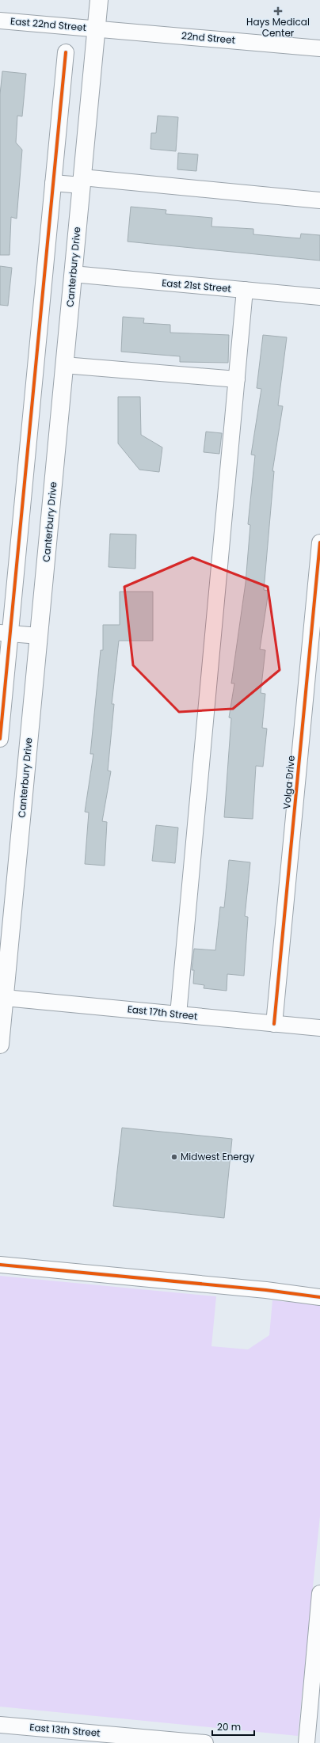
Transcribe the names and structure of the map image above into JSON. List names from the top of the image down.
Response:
{
  "streets": {
    "main road": ["Canterbury Drive"],
    "street": [
      "East 22nd Street",
      "22nd Street",
      "East 21st Street",
      "Volga Drive",
      "East 17th Street",
      "East 13th Street"
    ]
  },
  "crossings": [
    ["East 22nd Street", "22nd Street"],
    ["East 22nd Street", "Canterbury Drive"],
    ["22nd Street", "Canterbury Drive"],
    ["Canterbury Drive", "East 21st Street"],
    ["Canterbury Drive", "East 17th Street"],
    ["Volga Drive", "East 17th Street"]
  ],
  "places": {
    "health": ["Hays Medical Center"],
    "other": ["Midwest Energy"]
  },
  "scale_bar": "20 m"
}
